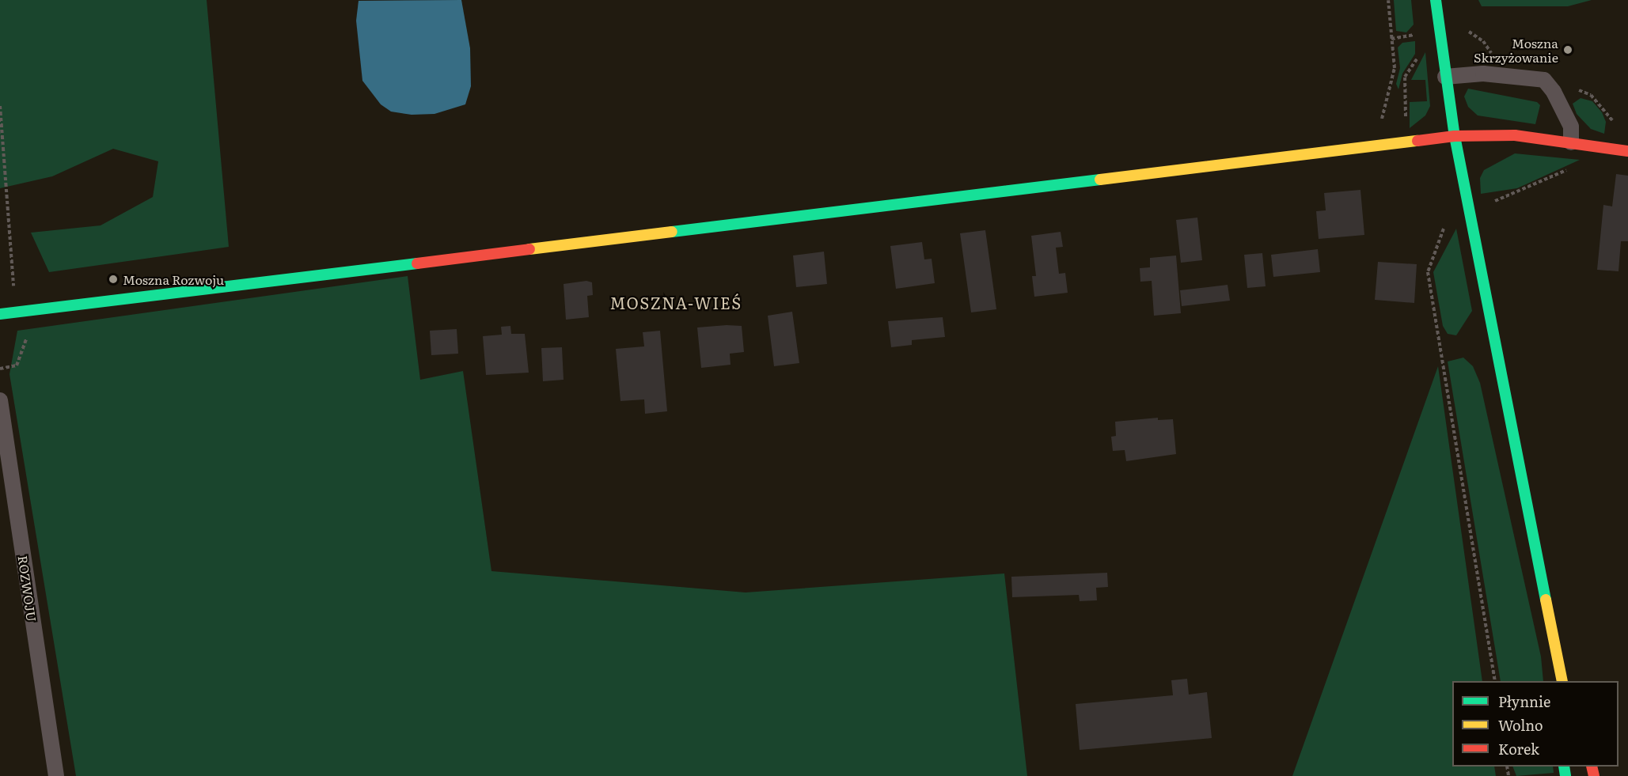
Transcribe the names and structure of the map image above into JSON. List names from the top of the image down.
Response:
{
  "streets": {
    "lane": ["ROZWOJU"]
  },
  "districts": ["MOSZNA-WIEŚ"],
  "places": ["Moszna Skrzyżowanie", "Moszna Rozwoju"],
  "legend": ["Płynnie", "Wolno", "Korek"]
}
